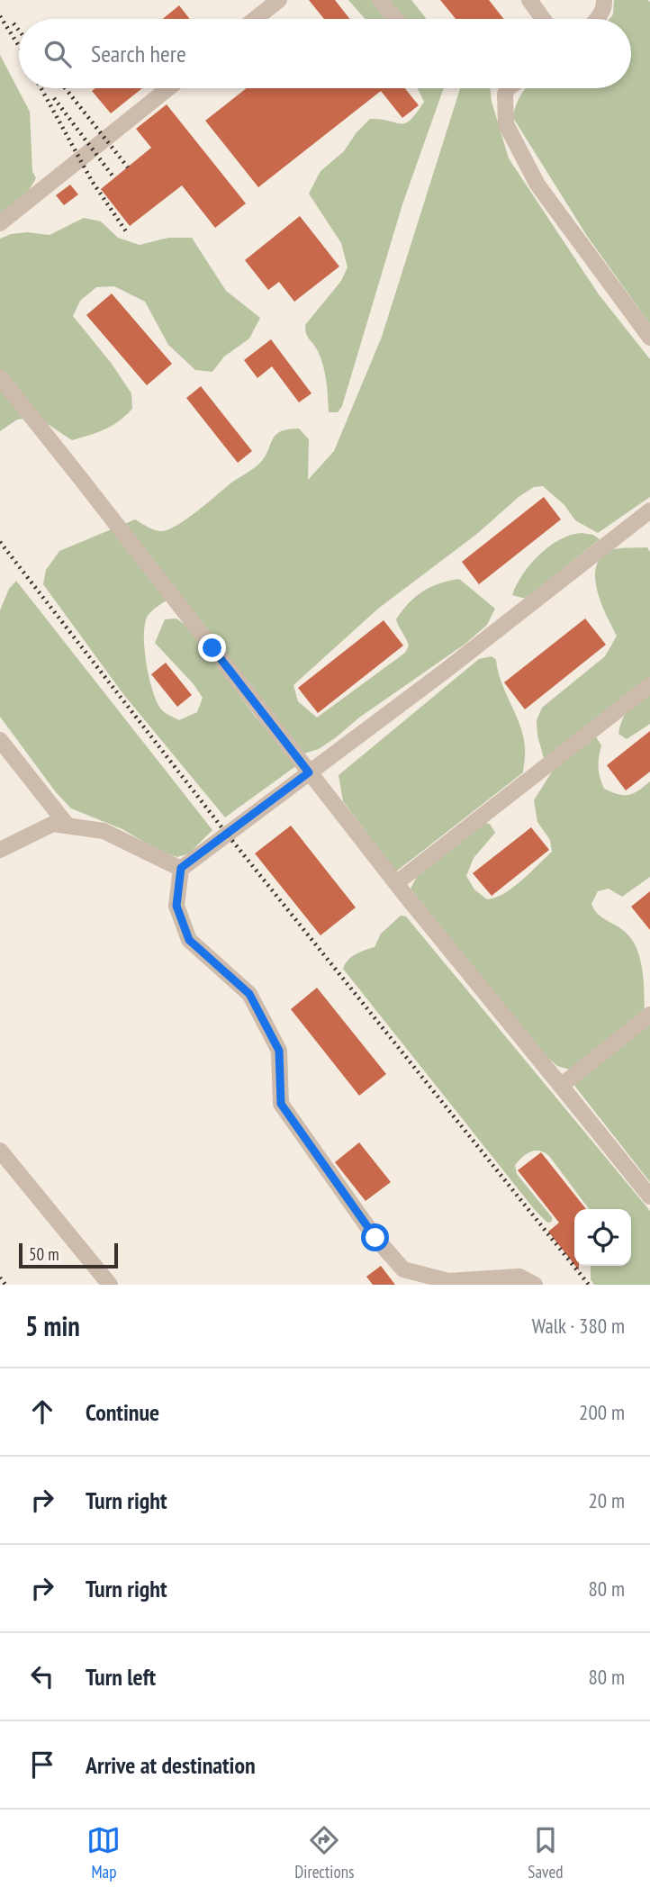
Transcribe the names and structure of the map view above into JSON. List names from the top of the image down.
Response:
{
  "scale_bar": "50 m",
  "page": {
    "search": "Search here",
    "scale": "50 m",
    "heading": ["5 min", "Walk · 380 m"],
    "list": [
      ["Continue", "200 m"],
      ["Turn right", "20 m"],
      ["Turn right", "80 m"],
      ["Turn left", "80 m"],
      "Arrive at destination"
    ],
    "nav": ["Map", "Directions", "Saved"]
  }
}
